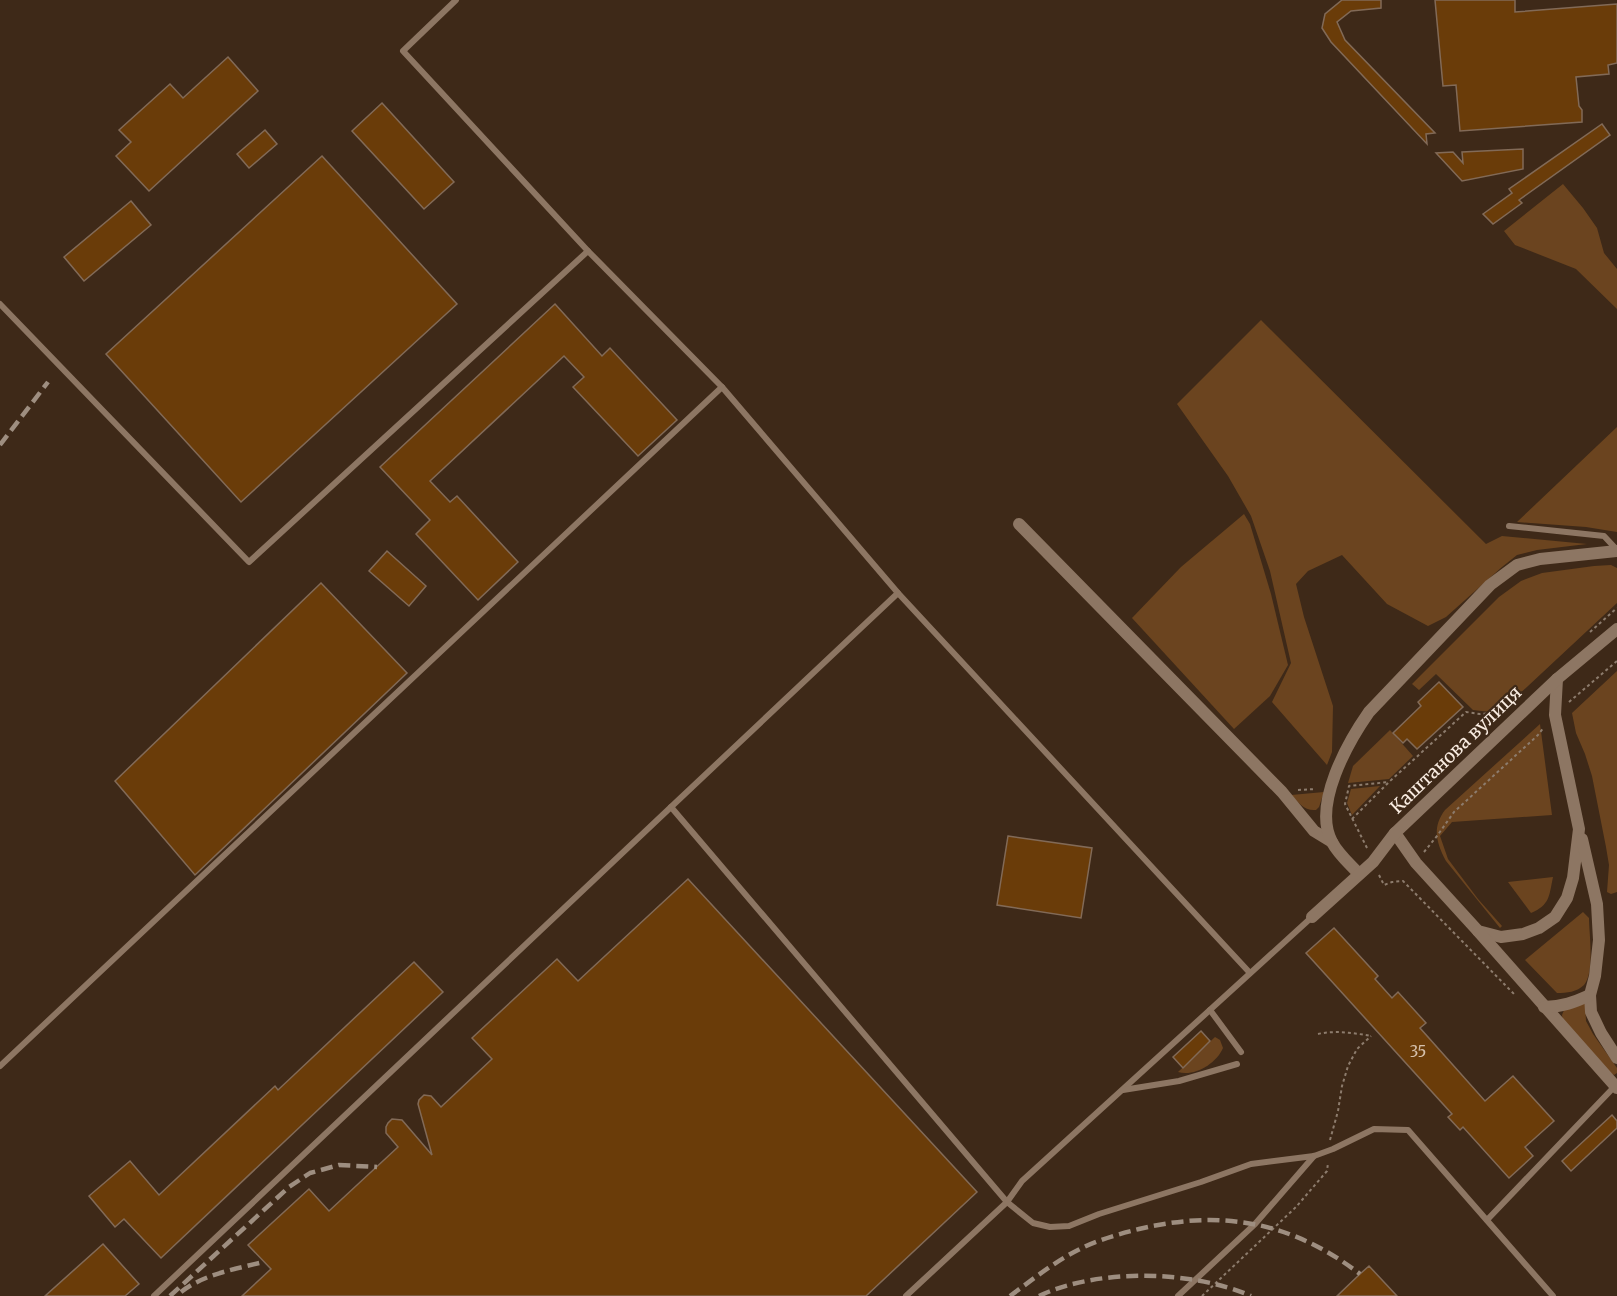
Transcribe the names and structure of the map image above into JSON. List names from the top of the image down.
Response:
{
  "streets": {
    "street": ["Каштанова вулиця"]
  },
  "house_numbers": ["35"]
}
